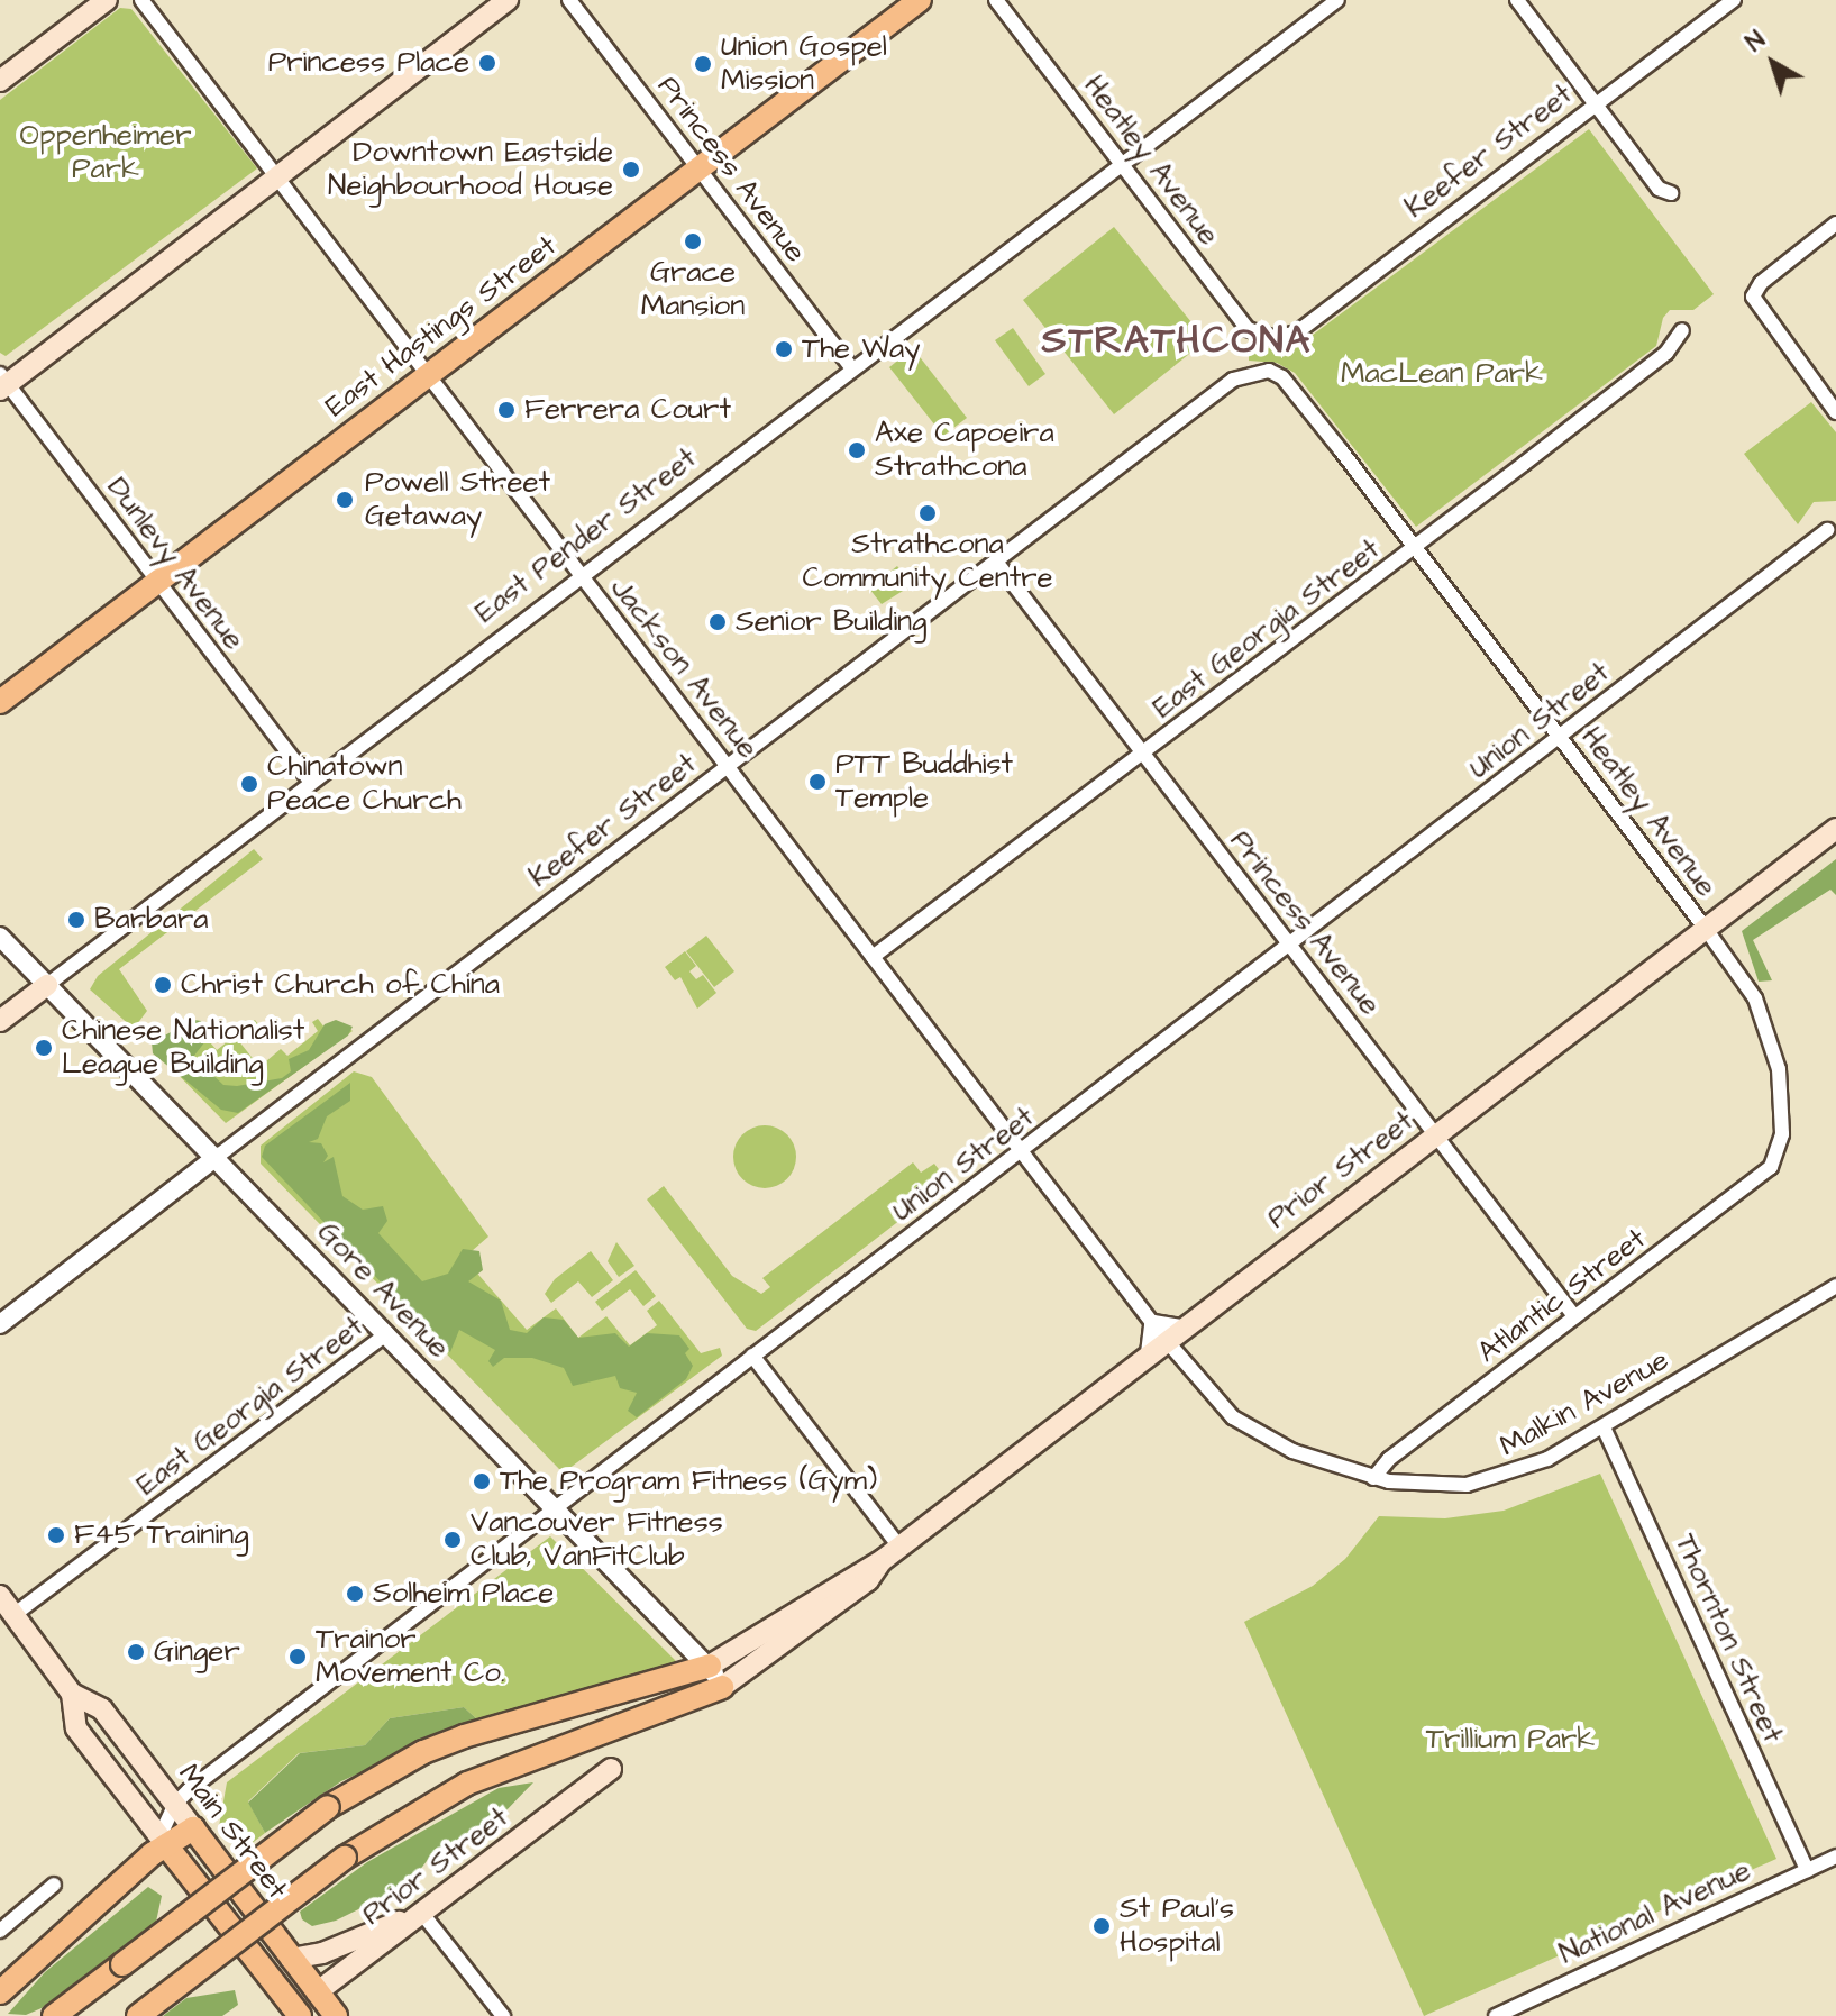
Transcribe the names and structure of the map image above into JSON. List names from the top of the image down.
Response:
{
  "streets": {
    "main road": [
      "East Hastings Street",
      "East Pender Street",
      "Prior Street",
      "Main Street"
    ],
    "street": [
      "Keefer Street",
      "Heatley Avenue",
      "Princess Avenue",
      "Dunlevy Avenue",
      "East Georgia Street",
      "Jackson Avenue",
      "Union Street",
      "Gore Avenue",
      "Atlantic Street",
      "Malkin Avenue",
      "Thornton Street",
      "National Avenue"
    ]
  },
  "crossings": [
    ["Keefer Street", "Heatley Avenue"],
    ["Keefer Street", "Princess Avenue"],
    ["Keefer Street", "Jackson Avenue"],
    ["Keefer Street", "Gore Avenue"],
    ["Heatley Avenue", "East Pender Street"],
    ["Heatley Avenue", "East Georgia Street"],
    ["Heatley Avenue", "Union Street"],
    ["Heatley Avenue", "Prior Street"],
    ["Heatley Avenue", "Atlantic Street"],
    ["Princess Avenue", "East Hastings Street"],
    ["Princess Avenue", "East Pender Street"],
    ["Princess Avenue", "East Georgia Street"],
    ["Princess Avenue", "Union Street"],
    ["Princess Avenue", "Prior Street"],
    ["Princess Avenue", "Atlantic Street"],
    ["East Hastings Street", "Dunlevy Avenue"],
    ["East Hastings Street", "Jackson Avenue"],
    ["East Pender Street", "Dunlevy Avenue"],
    ["East Pender Street", "Jackson Avenue"],
    ["East Pender Street", "Gore Avenue"],
    ["East Georgia Street", "Jackson Avenue"],
    ["East Georgia Street", "Gore Avenue"],
    ["East Georgia Street", "Main Street"],
    ["Jackson Avenue", "Union Street"],
    ["Jackson Avenue", "Prior Street"],
    ["Jackson Avenue", "Malkin Avenue"],
    ["Union Street", "Gore Avenue"],
    ["Union Street", "Main Street"],
    ["Prior Street", "Gore Avenue"],
    ["Prior Street", "Malkin Avenue"],
    ["Prior Street", "Main Street"],
    ["Atlantic Street", "Malkin Avenue"],
    ["Malkin Avenue", "Thornton Street"],
    ["Thornton Street", "National Avenue"]
  ],
  "districts": ["STRATHCONA"],
  "parks": ["Oppenheimer Park", "MacLean Park", "Trillium Park"],
  "places": [
    "Princess Place",
    "Union Gospel Mission",
    "Downtown Eastside Neighbourhood House",
    "Grace Mansion",
    "The Way",
    "Ferrera Court",
    "Axe Capoeira Strathcona",
    "Powell Street Getaway",
    "Strathcona Community Centre",
    "Senior Building",
    "PTT Buddhist Temple",
    "Chinatown Peace Church",
    "Barbara",
    "Christ Church of China",
    "Chinese Nationalist League Building",
    "The Program Fitness (Gym)",
    "F45 Training",
    "Vancouver Fitness Club, VanFitClub",
    "Solheim Place",
    "Ginger",
    "Trainor Movement Co.",
    "St Paul's Hospital"
  ],
  "north": "top left"
}
